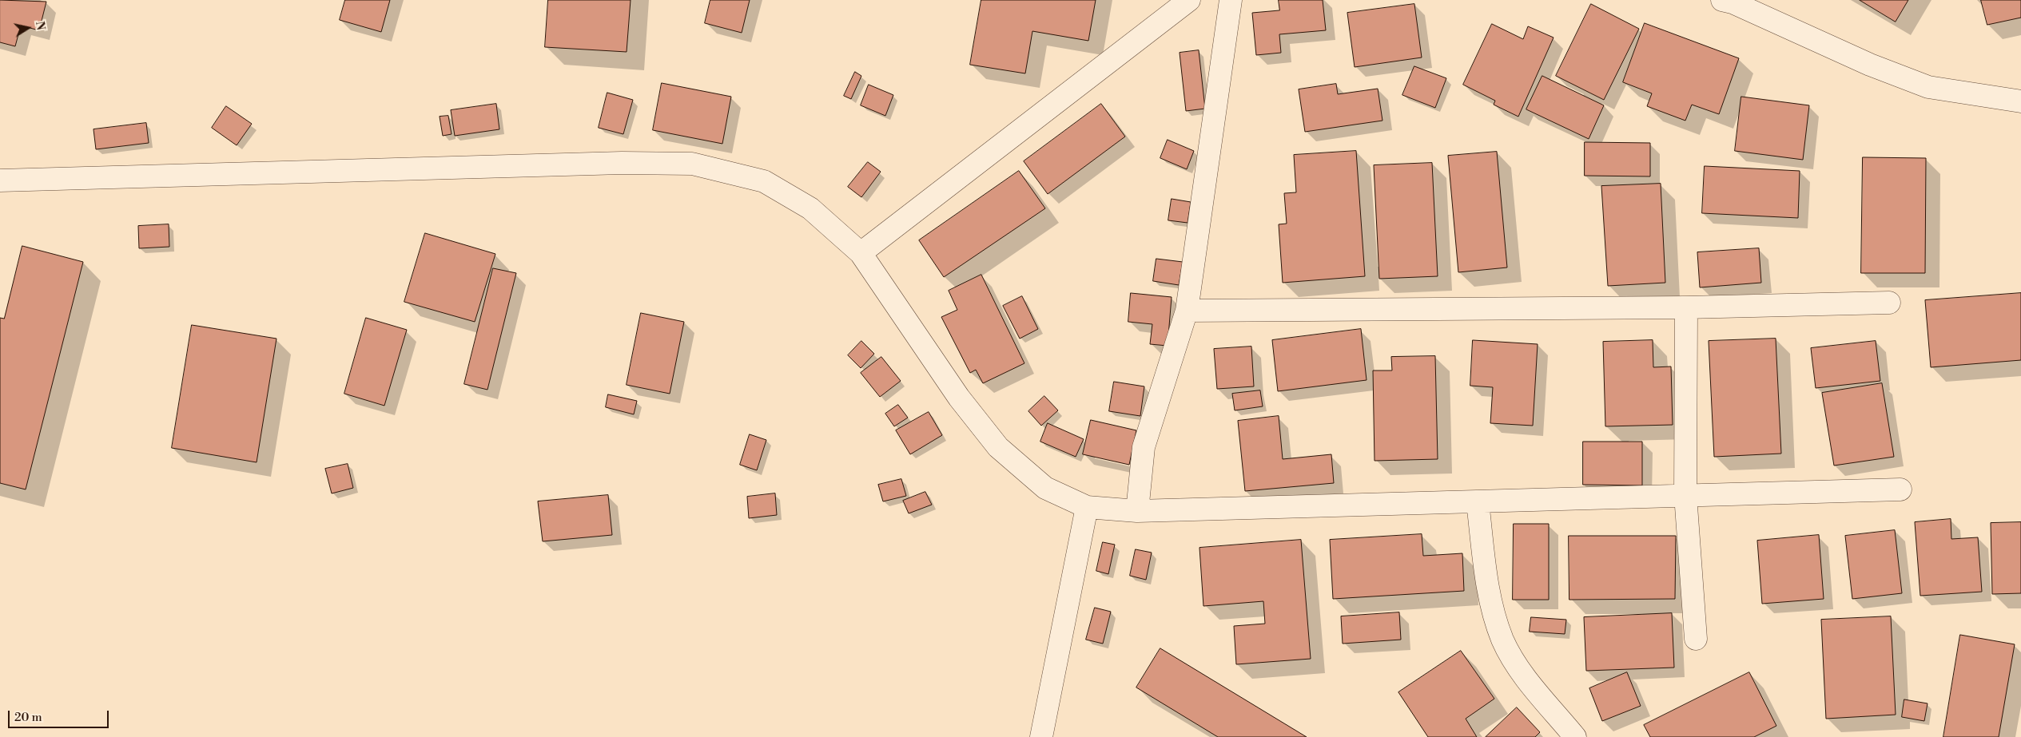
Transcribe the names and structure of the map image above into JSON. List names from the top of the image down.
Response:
{
  "scale_bar": "20 m",
  "north": "right"
}
